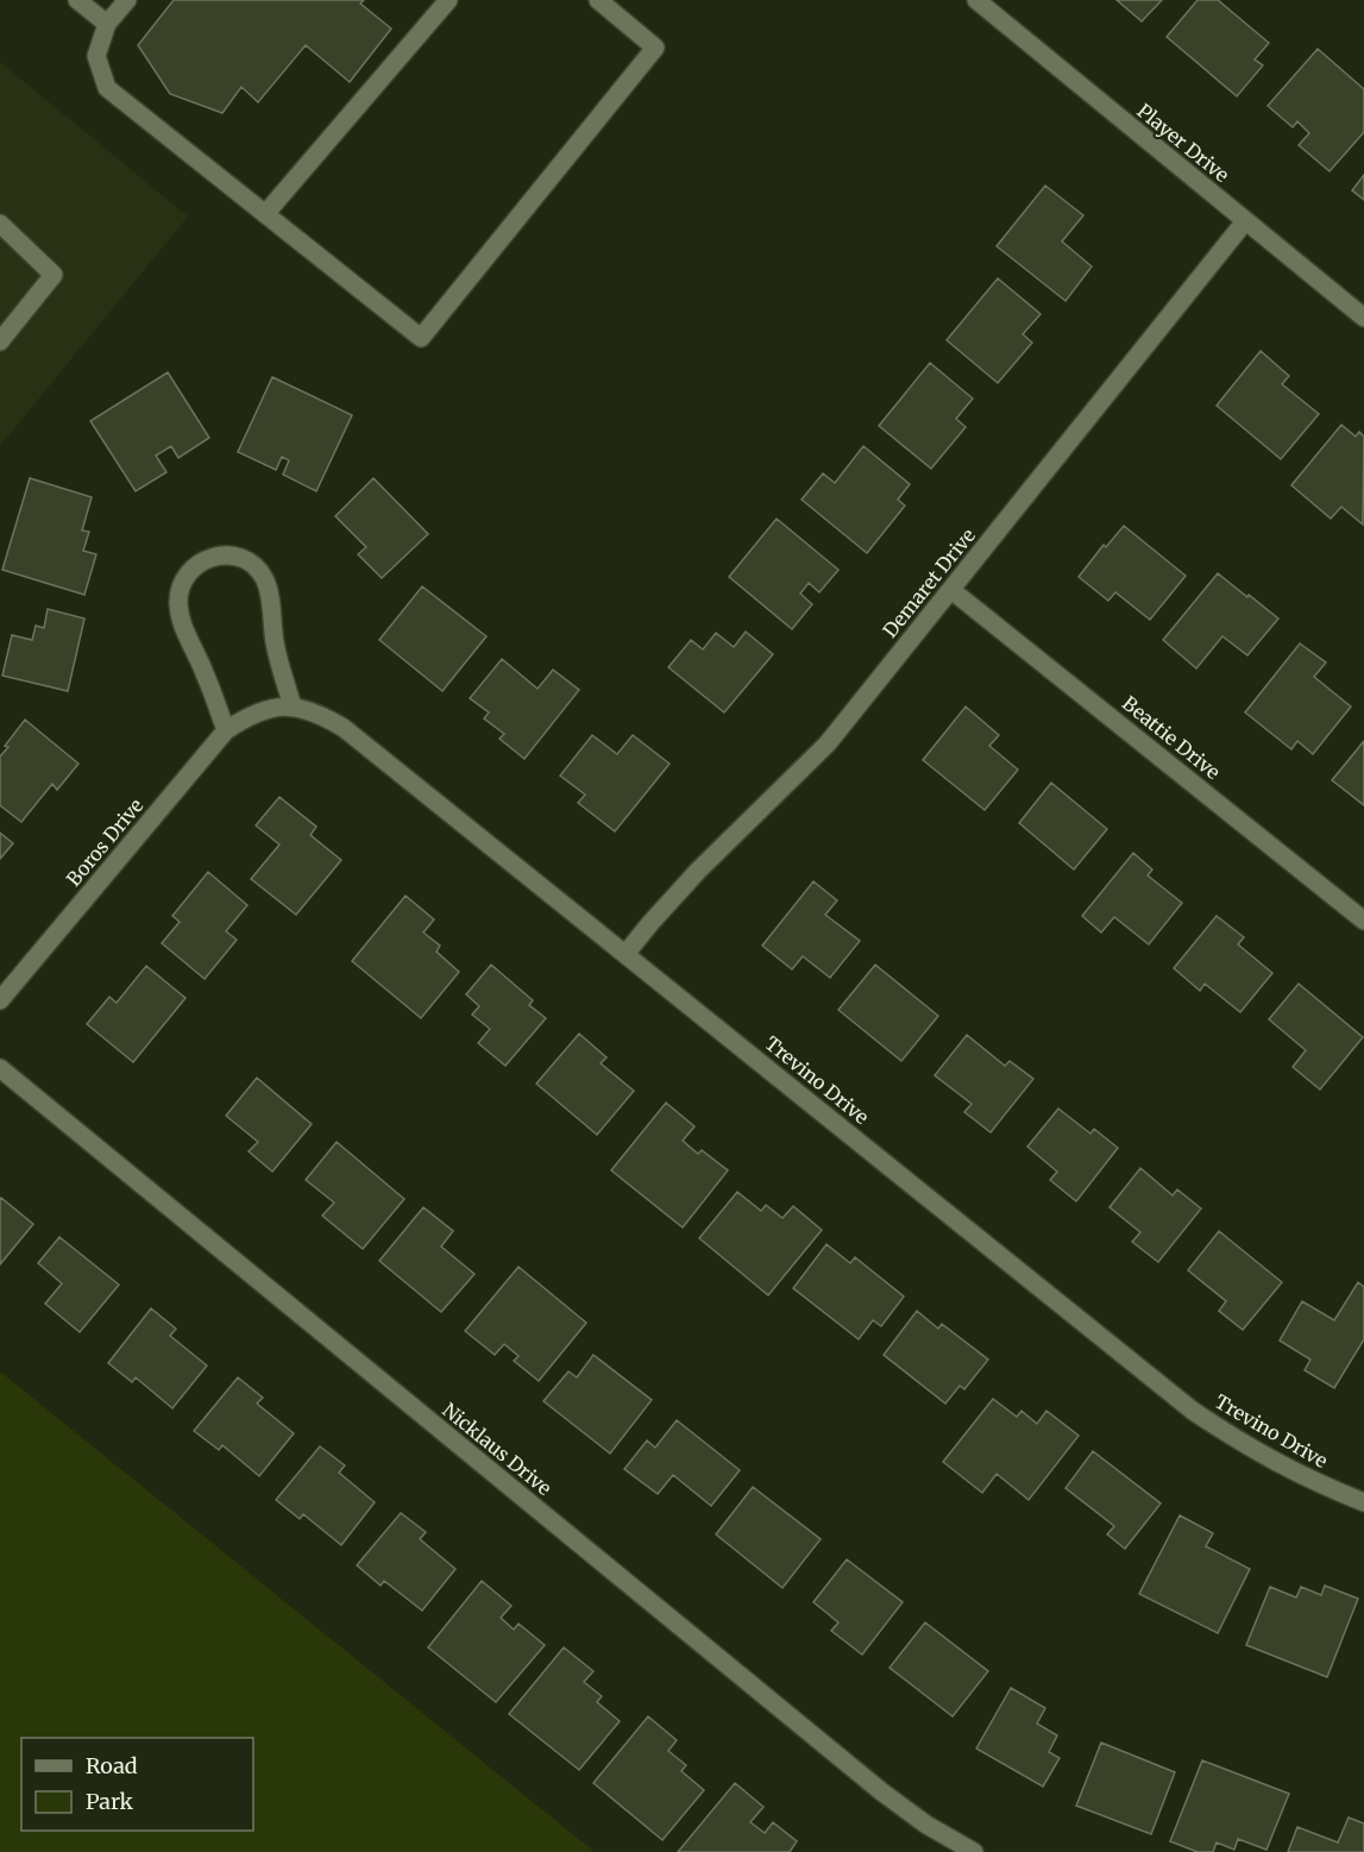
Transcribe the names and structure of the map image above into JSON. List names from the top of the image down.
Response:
{
  "streets": {
    "street": [
      "Player Drive",
      "Demaret Drive",
      "Beattie Drive",
      "Boros Drive",
      "Trevino Drive",
      "Nicklaus Drive"
    ]
  },
  "crossings": [
    ["Player Drive", "Demaret Drive"],
    ["Demaret Drive", "Beattie Drive"],
    ["Demaret Drive", "Trevino Drive"],
    ["Boros Drive", "Trevino Drive"]
  ],
  "legend": ["Road", "Park"]
}
